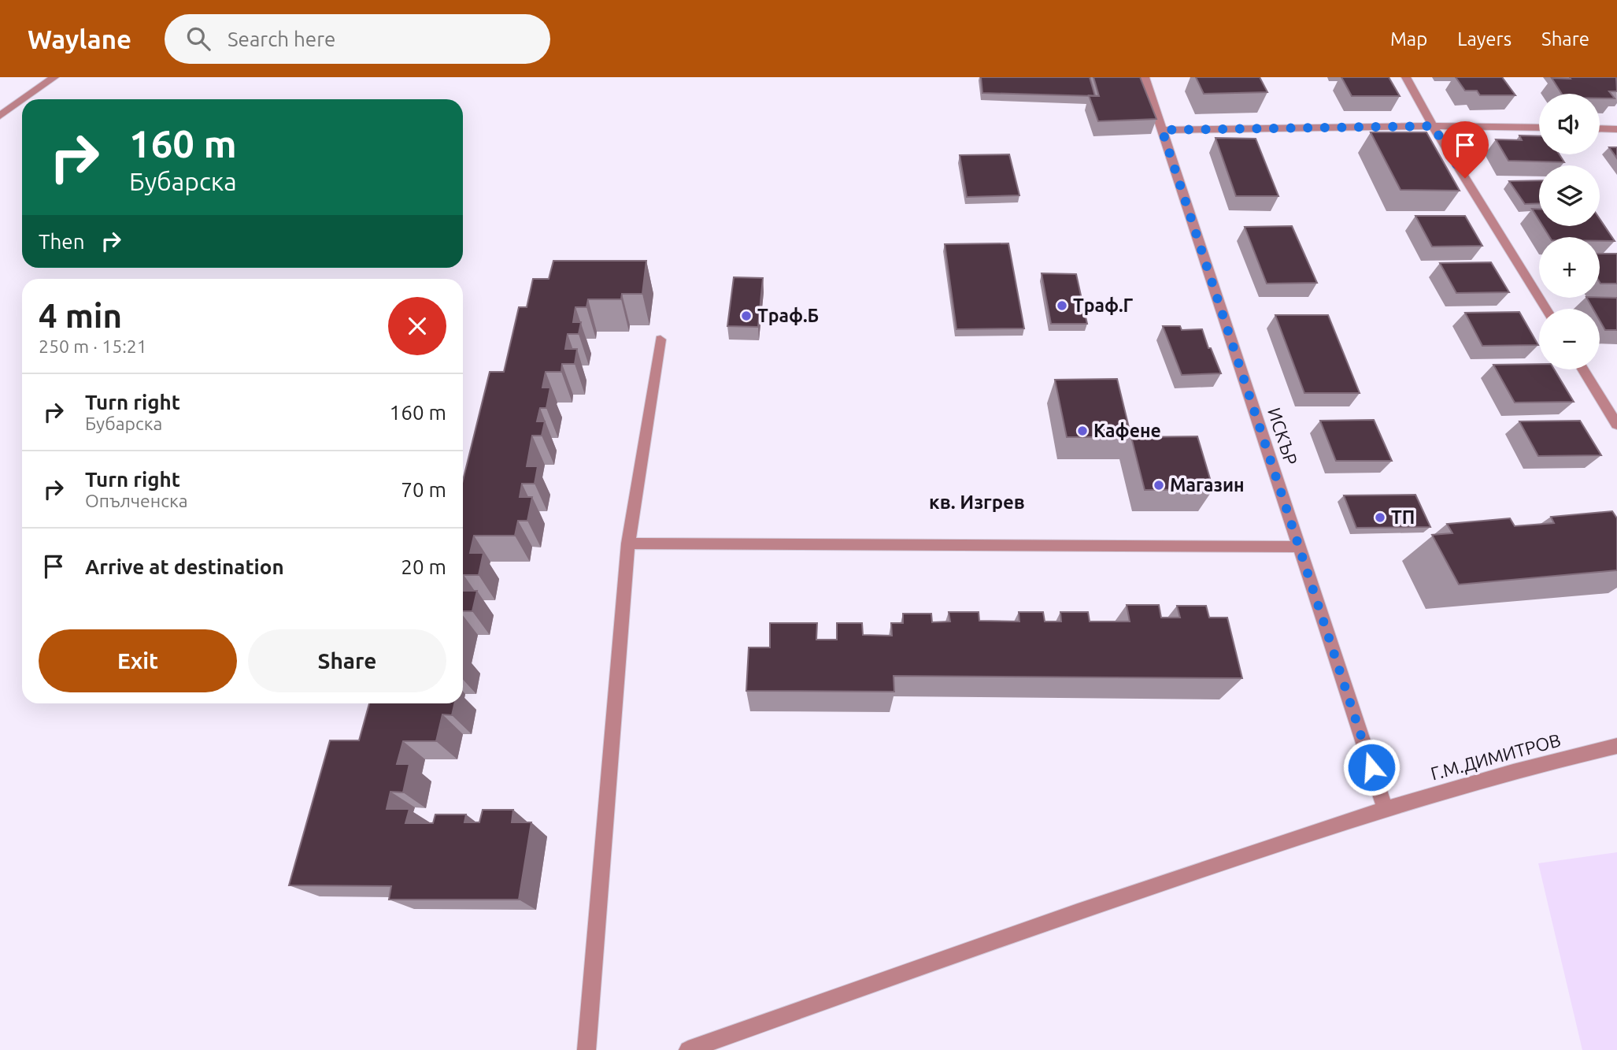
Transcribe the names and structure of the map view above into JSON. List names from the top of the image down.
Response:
{
  "streets": {
    "street": ["ИСКЪР", "Г.М.ДИМИТРОВ"]
  },
  "crossings": [
    ["ИСКЪР", "Г.М.ДИМИТРОВ"]
  ],
  "districts": ["кв. Изгрев"],
  "places": [
    "Траф.Г",
    "Траф.Б",
    "Кафене",
    "Магазин",
    "ТП"
  ],
  "page": {
    "header": "Waylane",
    "search": "Search here",
    "nav": ["Map", "Layers", "Share"],
    "map_buttons": ["+", "−"],
    "turn": ["160 m", "Бубарска"],
    "then": "Then",
    "heading": ["4 min", "250 m · 15:21"],
    "list": [
      {
        "name": "Turn right",
        "note": "Бубарска",
        "value": "160 m"
      },
      {
        "name": "Turn right",
        "note": "Опълченска",
        "value": "70 m"
      },
      {
        "name": "Arrive at destination",
        "value": "20 m"
      }
    ],
    "buttons": ["Exit", "Share"]
  }
}
